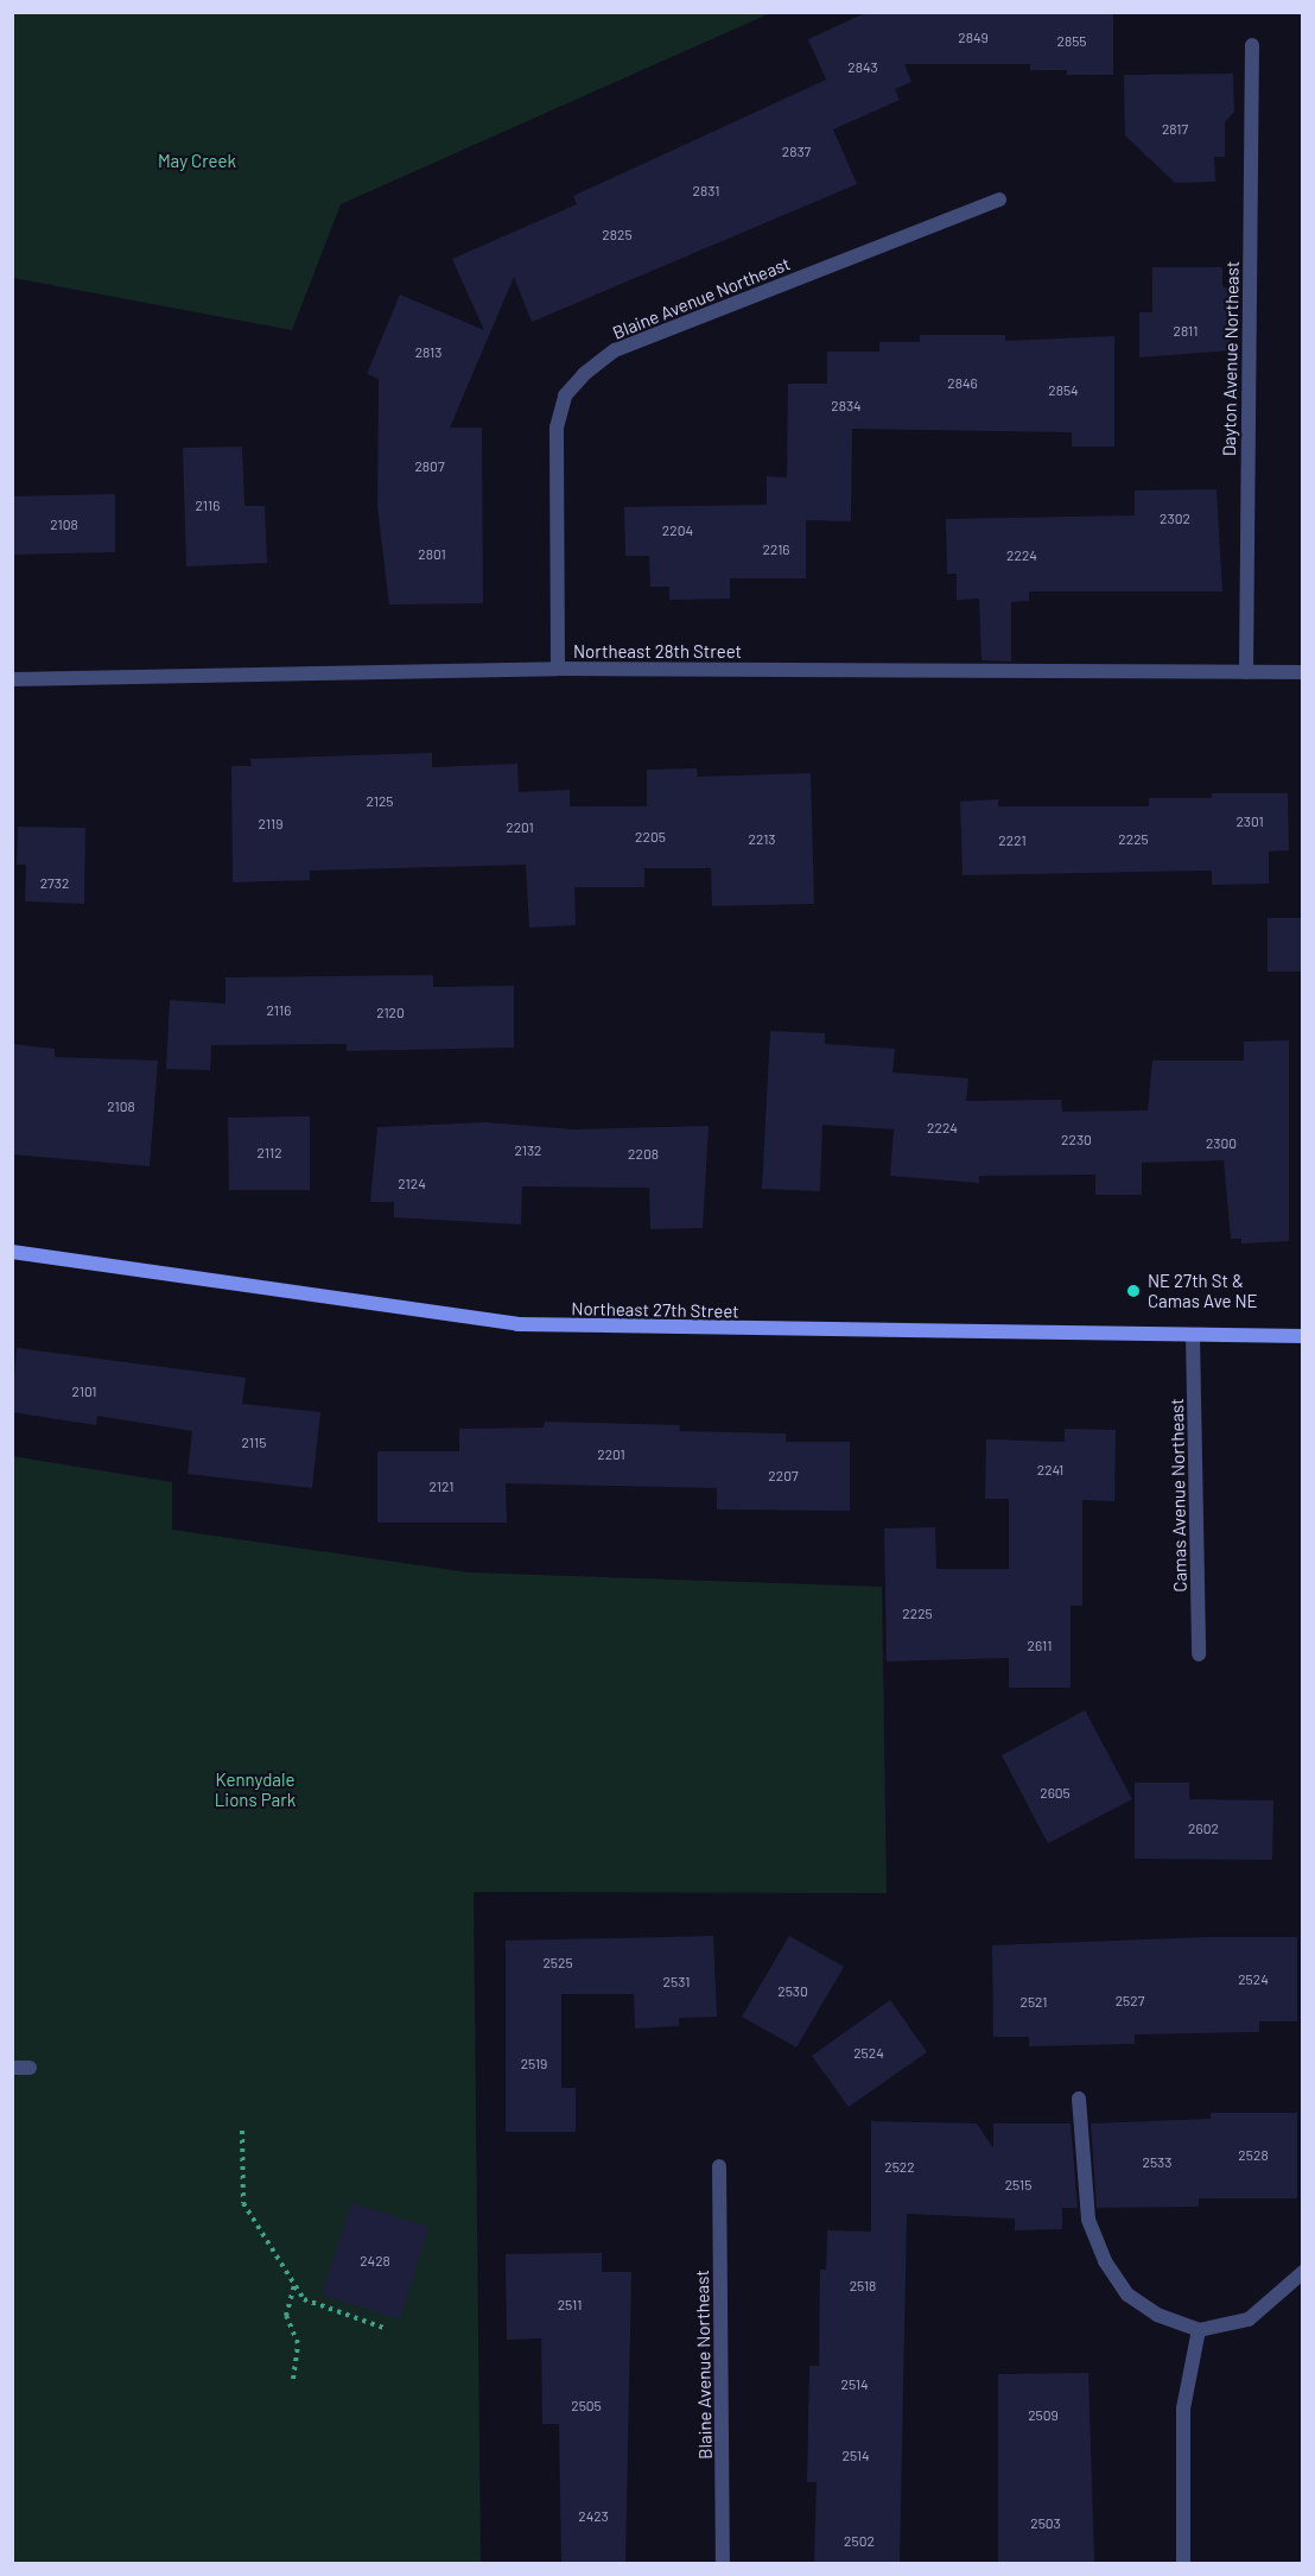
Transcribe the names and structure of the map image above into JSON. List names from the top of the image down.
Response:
{
  "streets": {
    "street": [
      "Blaine Avenue Northeast",
      "Dayton Avenue Northeast",
      "Northeast 28th Street",
      "Northeast 27th Street",
      "Camas Avenue Northeast"
    ]
  },
  "crossings": [
    ["Blaine Avenue Northeast", "Northeast 28th Street"],
    ["Dayton Avenue Northeast", "Northeast 28th Street"],
    ["Northeast 27th Street", "Camas Avenue Northeast"]
  ],
  "parks": ["May Creek", "Kennydale Lions Park"],
  "places": ["NE 27th St & Camas Ave NE"],
  "house_numbers": [
    "2849",
    "2855",
    "2843",
    "2817",
    "2837",
    "2831",
    "2825",
    "2811",
    "2813",
    "2846",
    "2854",
    "2834",
    "2807",
    "2116",
    "2302",
    "2108",
    "2204",
    "2216",
    "2801",
    "2224",
    "2125",
    "2301",
    "2119",
    "2201",
    "2205",
    "2213",
    "2225",
    "2221",
    "2732",
    "2116",
    "2120",
    "2108",
    "2224",
    "2230",
    "2300",
    "2132",
    "2112",
    "2208",
    "2124",
    "2101",
    "2115",
    "2201",
    "2241",
    "2207",
    "2121",
    "2225",
    "2611",
    "2605",
    "2602",
    "2525",
    "2524",
    "2531",
    "2530",
    "2527",
    "2521",
    "2524",
    "2519",
    "2528",
    "2533",
    "2522",
    "2515",
    "2428",
    "2518",
    "2511",
    "2514",
    "2505",
    "2509",
    "2514",
    "2423",
    "2503",
    "2502"
  ]
}
